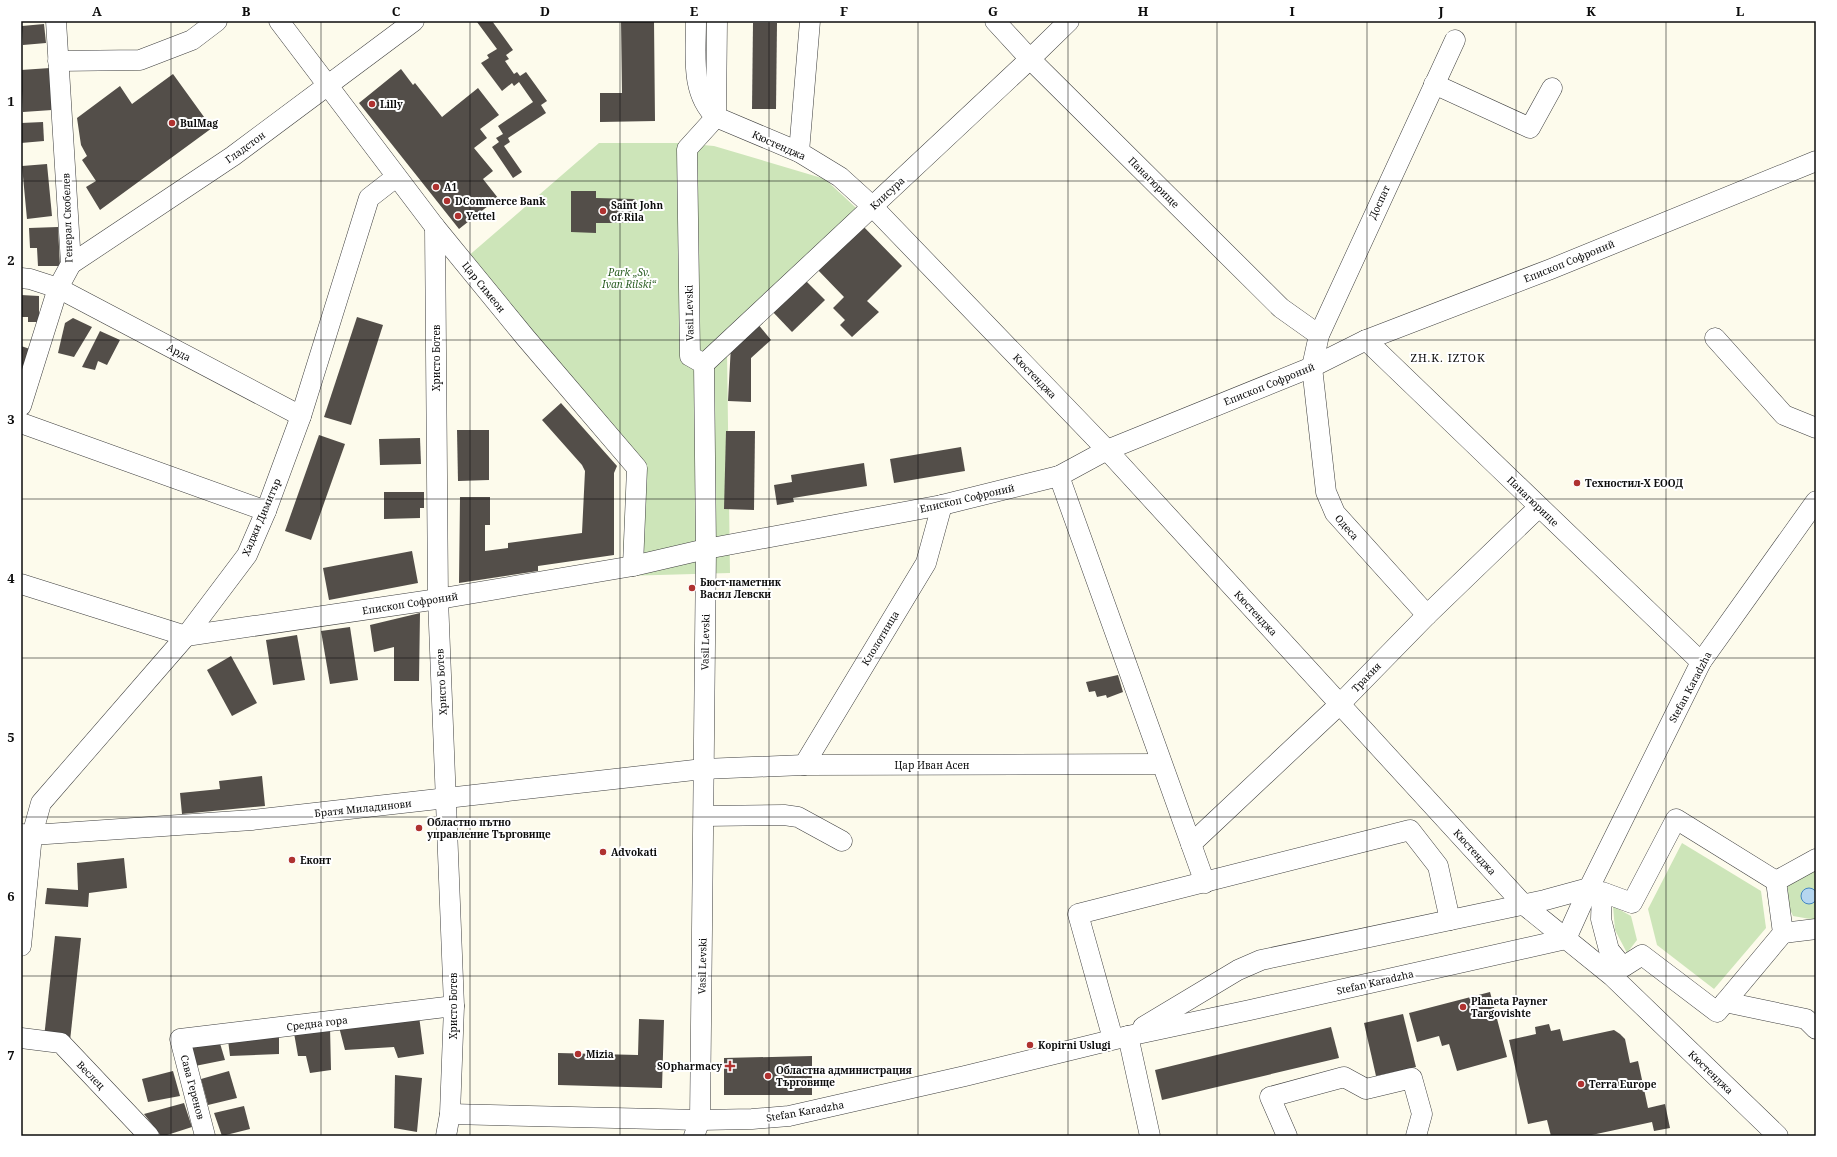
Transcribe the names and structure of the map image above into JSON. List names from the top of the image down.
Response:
{
  "streets": {
    "street": [
      "Кюстенджа",
      "Гладстон",
      "Панагюрище",
      "Клисура",
      "Доспат",
      "Генерал Скобелев",
      "Епископ Софроний",
      "Цар Симеон",
      "Vasil Levski",
      "Арда",
      "Христо Ботев",
      "Хаджи Димитър",
      "Одеса",
      "Клолотница",
      "Тракия",
      "Stefan Karadzha",
      "Цар Иван Асен",
      "Братя Миладинови",
      "Средна гора",
      "Веслец",
      "Сава Геренов"
    ]
  },
  "crossings": [
    ["Кюстенджа", "Клисура"],
    ["Кюстенджа", "Епископ Софроний"],
    ["Кюстенджа", "Vasil Levski"],
    ["Кюстенджа", "Тракия"],
    ["Кюстенджа", "Stefan Karadzha"],
    ["Гладстон", "Генерал Скобелев"],
    ["Гладстон", "Цар Симеон"],
    ["Панагюрище", "Клисура"],
    ["Панагюрище", "Доспат"],
    ["Панагюрище", "Епископ Софроний"],
    ["Панагюрище", "Тракия"],
    ["Панагюрище", "Stefan Karadzha"],
    ["Клисура", "Vasil Levski"],
    ["Доспат", "Епископ Софроний"],
    ["Доспат", "Одеса"],
    ["Генерал Скобелев", "Арда"],
    ["Епископ Софроний", "Цар Симеон"],
    ["Епископ Софроний", "Vasil Levski"],
    ["Епископ Софроний", "Христо Ботев"],
    ["Епископ Софроний", "Хаджи Димитър"],
    ["Епископ Софроний", "Одеса"],
    ["Епископ Софроний", "Клолотница"],
    ["Цар Симеон", "Христо Ботев"],
    ["Цар Симеон", "Хаджи Димитър"],
    ["Vasil Levski", "Stefan Karadzha"],
    ["Vasil Levski", "Цар Иван Асен"],
    ["Vasil Levski", "Братя Миладинови"],
    ["Арда", "Хаджи Димитър"],
    ["Христо Ботев", "Stefan Karadzha"],
    ["Христо Ботев", "Братя Миладинови"],
    ["Христо Ботев", "Средна гора"],
    ["Хаджи Димитър", "Братя Миладинови"],
    ["Одеса", "Тракия"],
    ["Клолотница", "Цар Иван Асен"],
    ["Цар Иван Асен", "Братя Миладинови"],
    ["Средна гора", "Сава Геренов"]
  ],
  "districts": ["ZH.K. IZTOK"],
  "parks": ["Park „Sv. Ivan Rilski“"],
  "places": {
    "other": [
      "Lilly",
      "BulMag",
      "A1",
      "DCommerce Bank",
      "Saint John of Rila",
      "Yettel",
      "Техностил-Х ЕООД",
      "Бюст-паметник Васил Левски",
      "Областно пътно управление Търговище",
      "Advokati",
      "Еконт",
      "Planeta Payner Targovishte",
      "Kopirni Uslugi",
      "Mizia",
      "Областна администрация Търговище",
      "Terra Europe"
    ],
    "health": ["SOpharmacy"]
  },
  "grid": {
    "columns": [
      "A",
      "B",
      "C",
      "D",
      "E",
      "F",
      "G",
      "H",
      "I",
      "J",
      "K",
      "L"
    ],
    "rows": [
      "1",
      "2",
      "3",
      "4",
      "5",
      "6",
      "7"
    ]
  }
}
